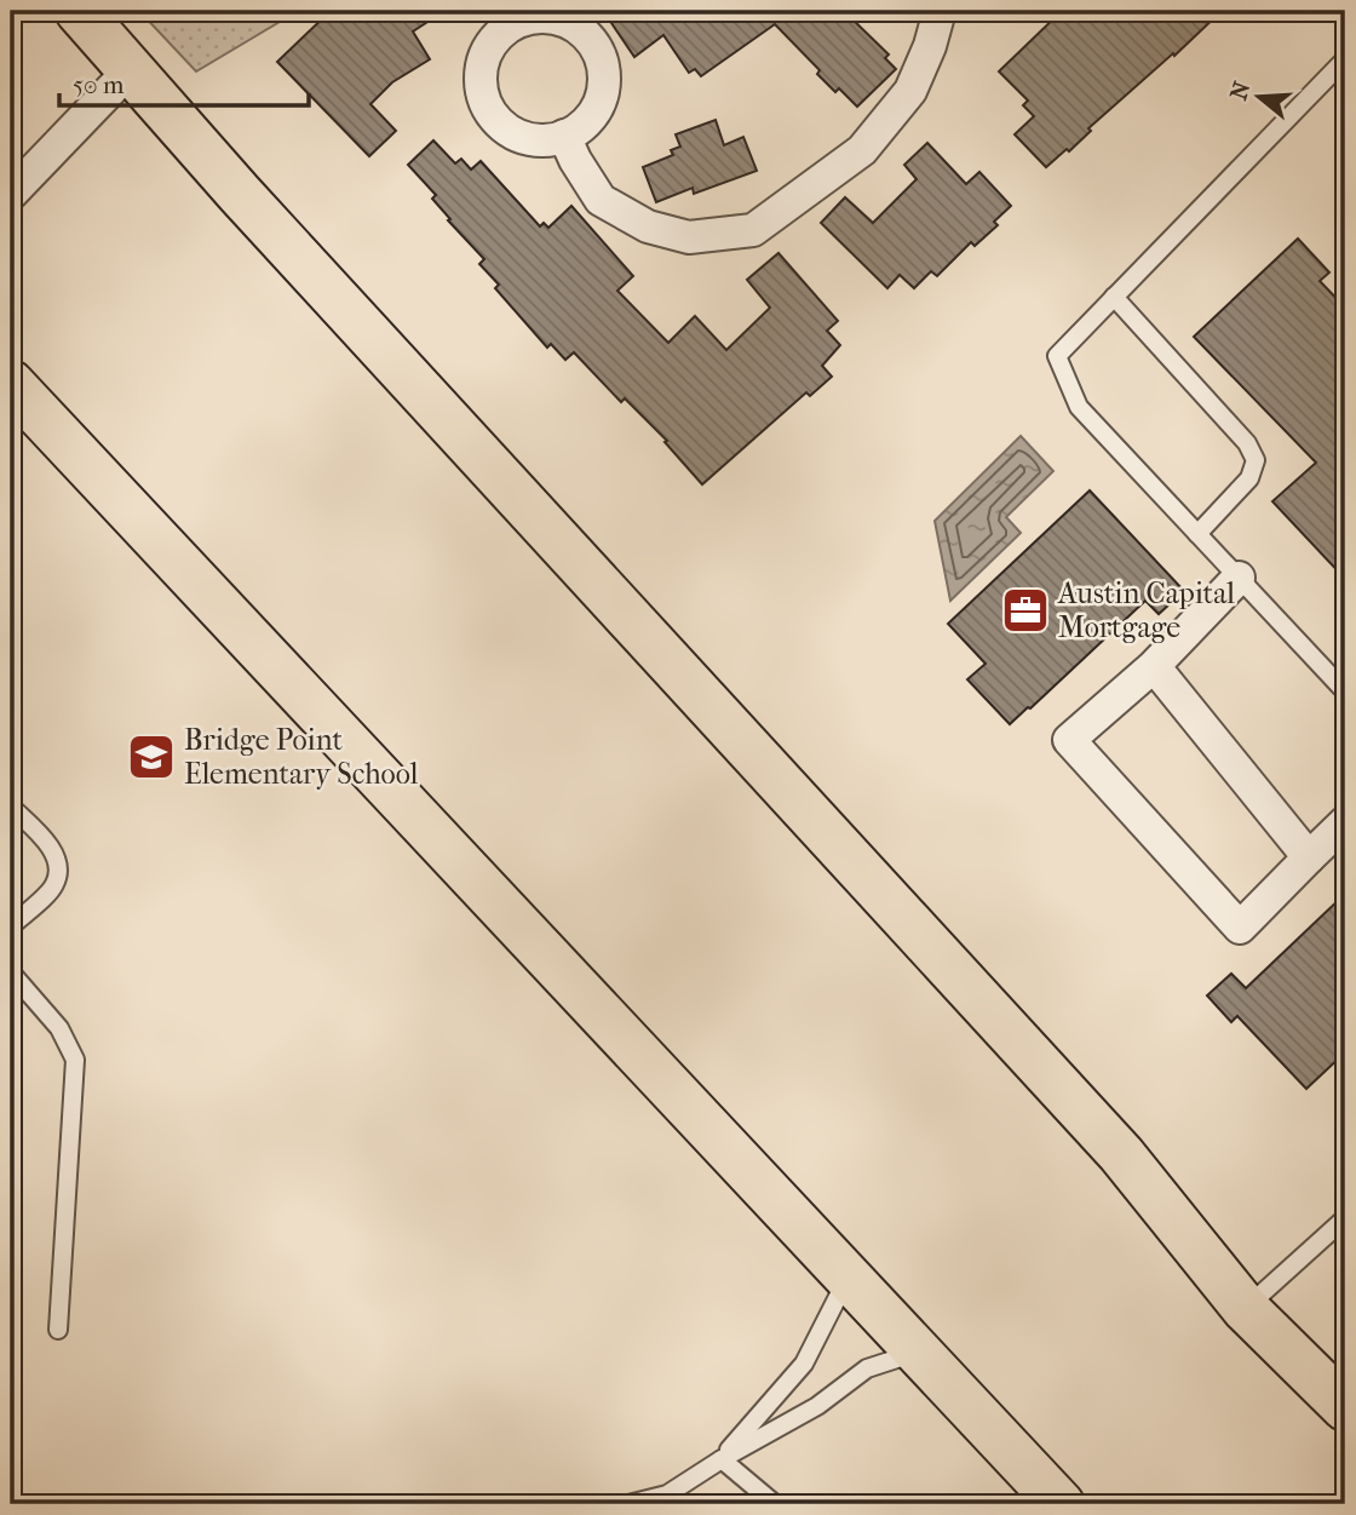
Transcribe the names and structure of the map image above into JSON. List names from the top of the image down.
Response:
{
  "places": {
    "office": ["Austin Capital Mortgage"],
    "school or university": ["Bridge Point Elementary School"]
  },
  "scale_bar": "50 m",
  "north": "left"
}
